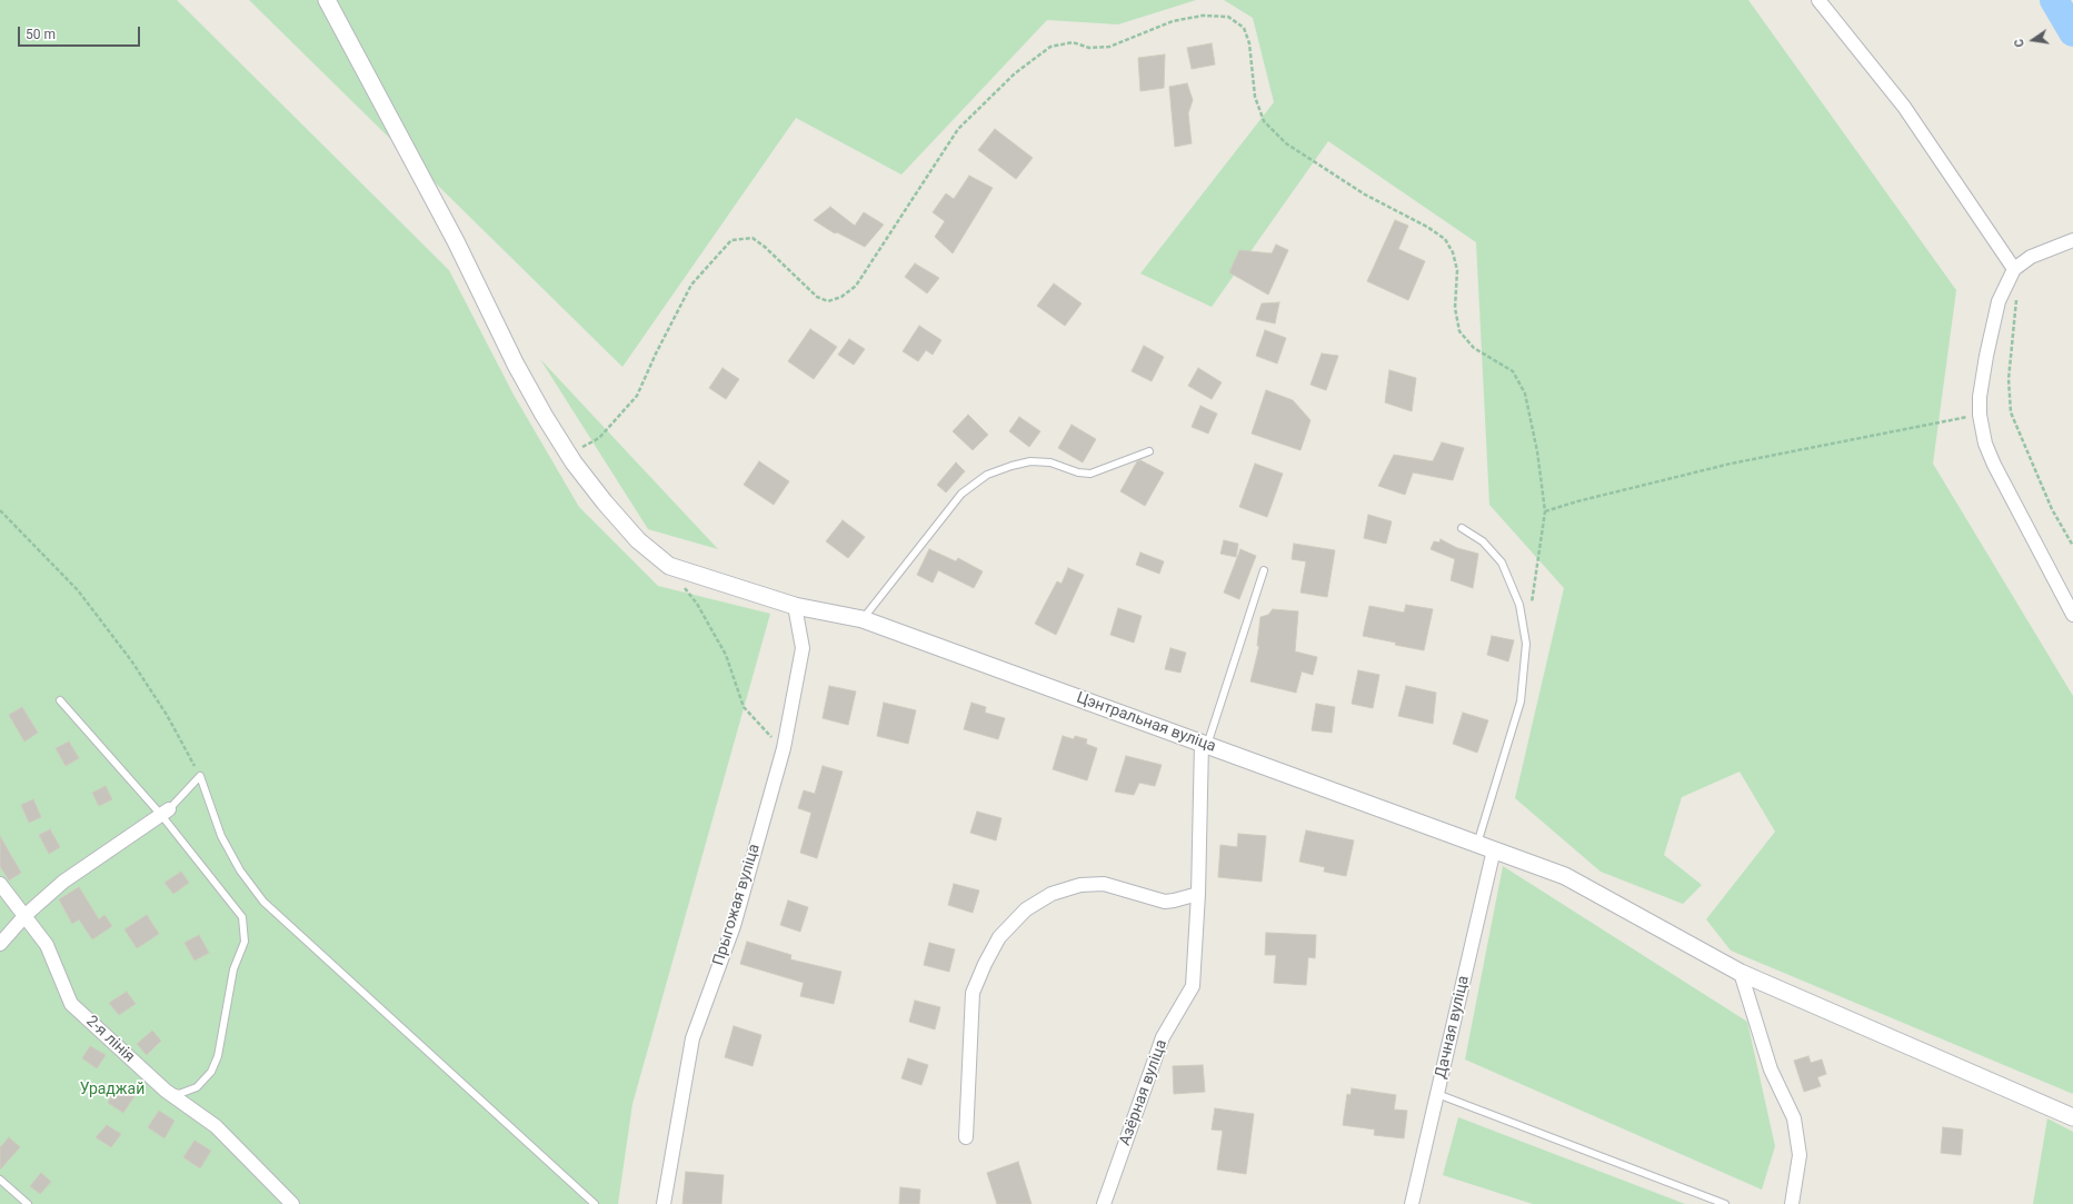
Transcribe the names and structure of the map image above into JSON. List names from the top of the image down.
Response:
{
  "streets": {
    "street": [
      "Цэнтральная вуліца",
      "Прыгожая вуліца",
      "Дачная вуліца",
      "2-я лінія",
      "Азёрная вуліца"
    ]
  },
  "crossings": [
    ["Цэнтральная вуліца", "Прыгожая вуліца"],
    ["Цэнтральная вуліца", "Дачная вуліца"]
  ],
  "parks": ["Ураджай"],
  "scale_bar": "50 m",
  "north": "left"
}
